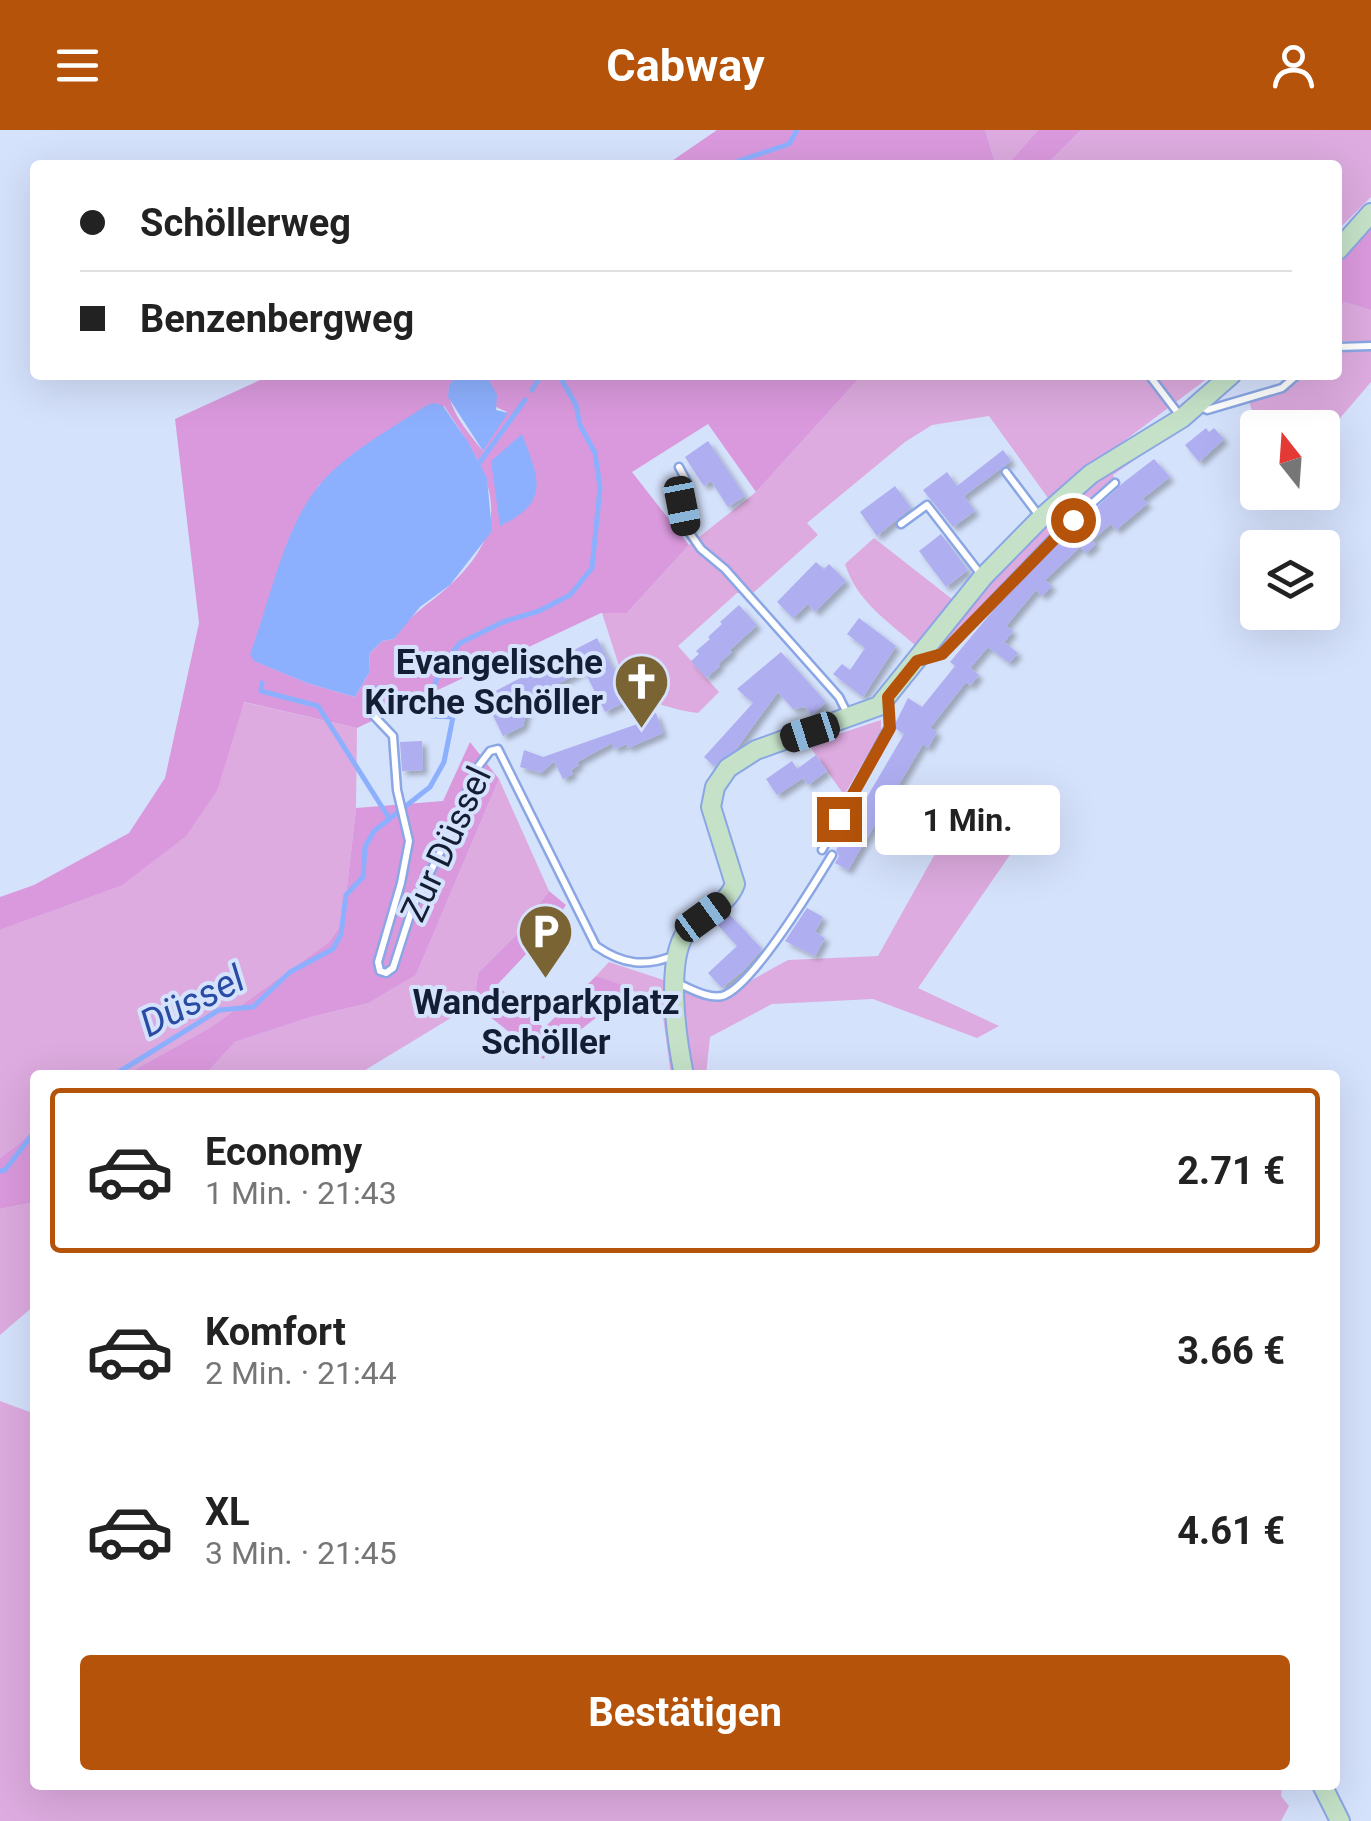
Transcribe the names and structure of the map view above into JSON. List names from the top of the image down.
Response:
{
  "streets": {
    "lane": ["Zur Düssel"]
  },
  "water": ["Düssel"],
  "places": {
    "church": ["Evangelische Kirche Schöller"],
    "parking": ["Wanderparkplatz Schöller"]
  },
  "north": "top",
  "page": {
    "header": "Cabway",
    "banner": ["Schöllerweg", "Benzenbergweg"],
    "bubble": "1 Min.",
    "list": [
      {
        "name": "Economy",
        "note": "1 Min. · 21:43",
        "value": "2.71 €"
      },
      {
        "name": "Komfort",
        "note": "2 Min. · 21:44",
        "value": "3.66 €"
      },
      {
        "name": "XL",
        "note": "3 Min. · 21:45",
        "value": "4.61 €"
      }
    ],
    "buttons": "Bestätigen"
  }
}
